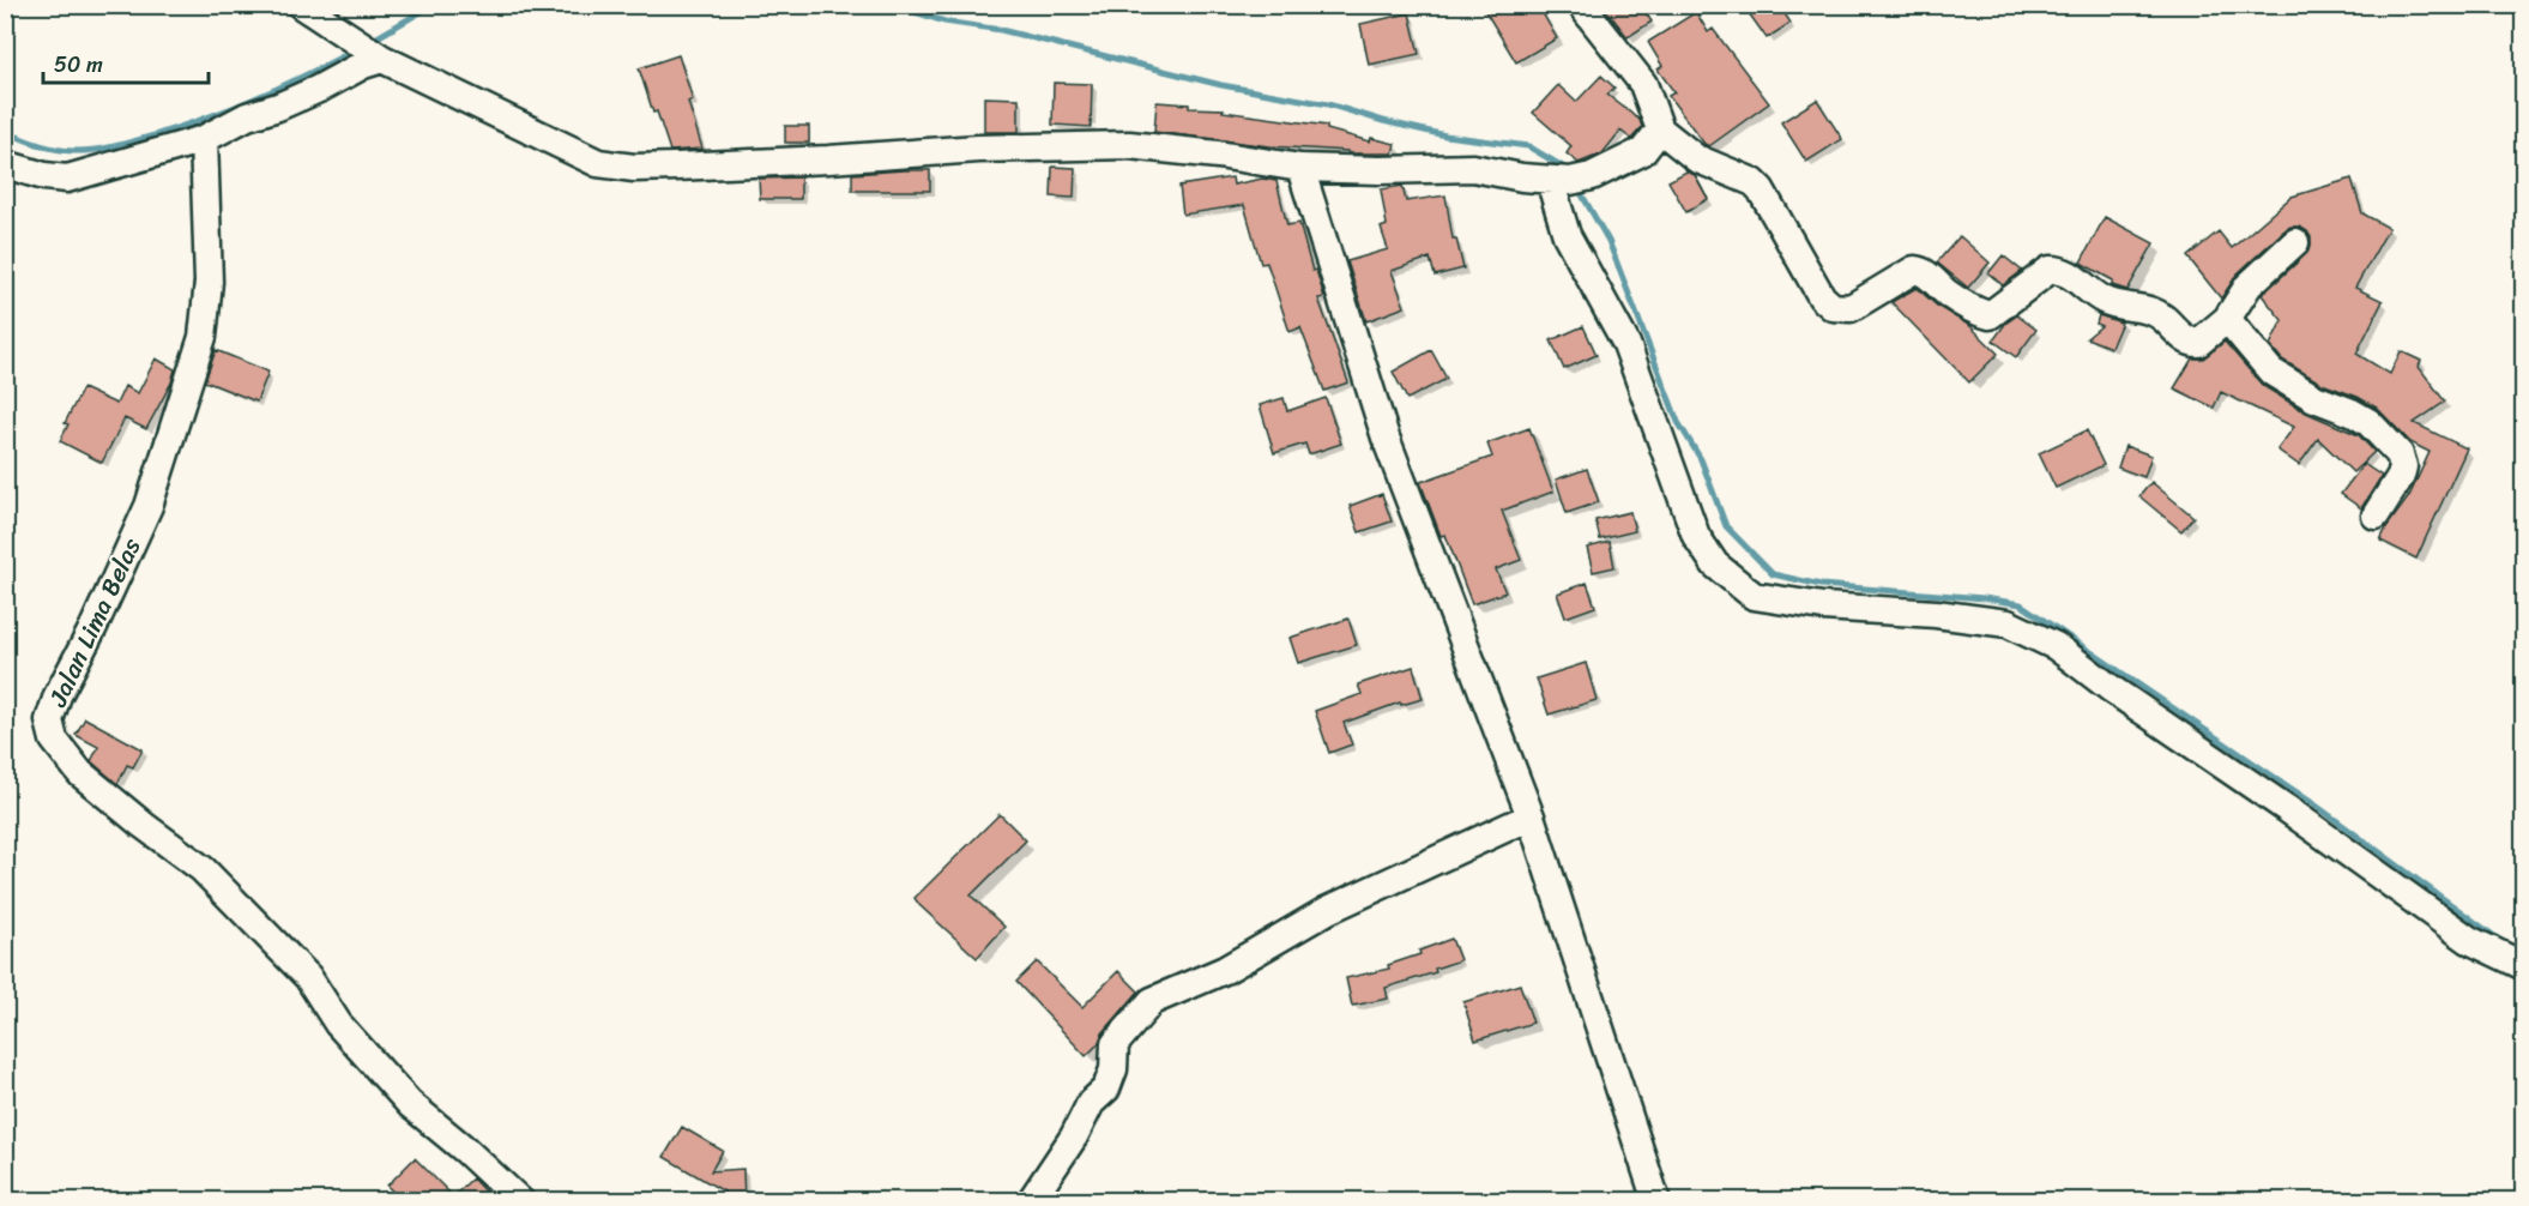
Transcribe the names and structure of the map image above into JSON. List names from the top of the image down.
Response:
{
  "streets": {
    "street": ["Jalan Lima Belas"]
  },
  "scale_bar": "50 m"
}
